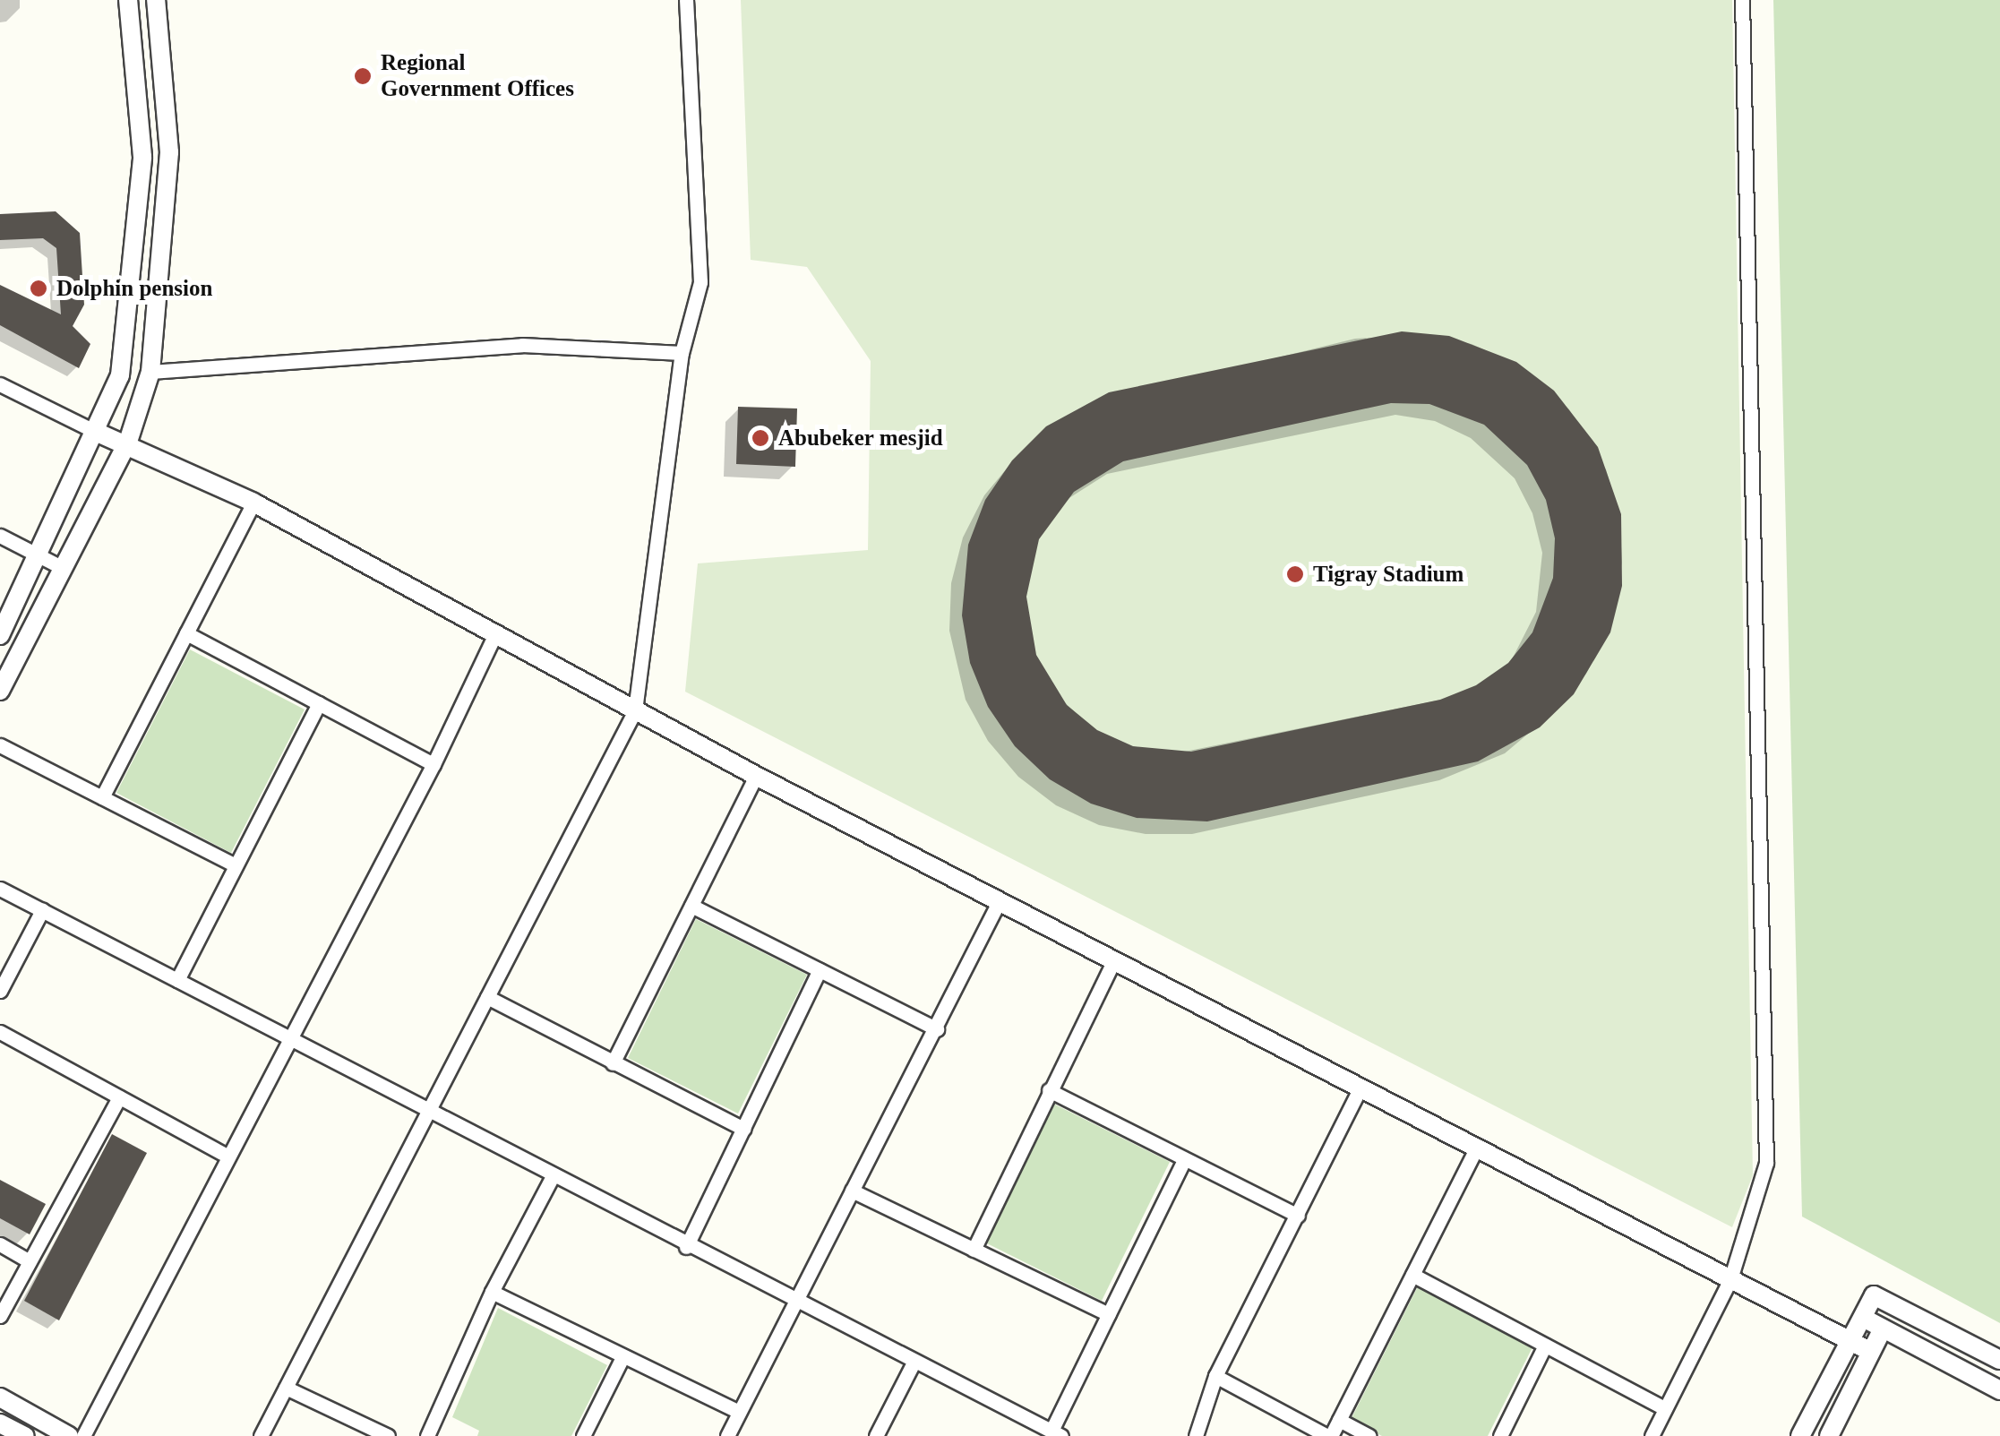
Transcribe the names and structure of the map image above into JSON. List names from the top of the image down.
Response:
{
  "places": [
    "Regional Government Offices",
    "Dolphin pension",
    "Abubeker mesjid",
    "Tigray Stadium"
  ]
}
